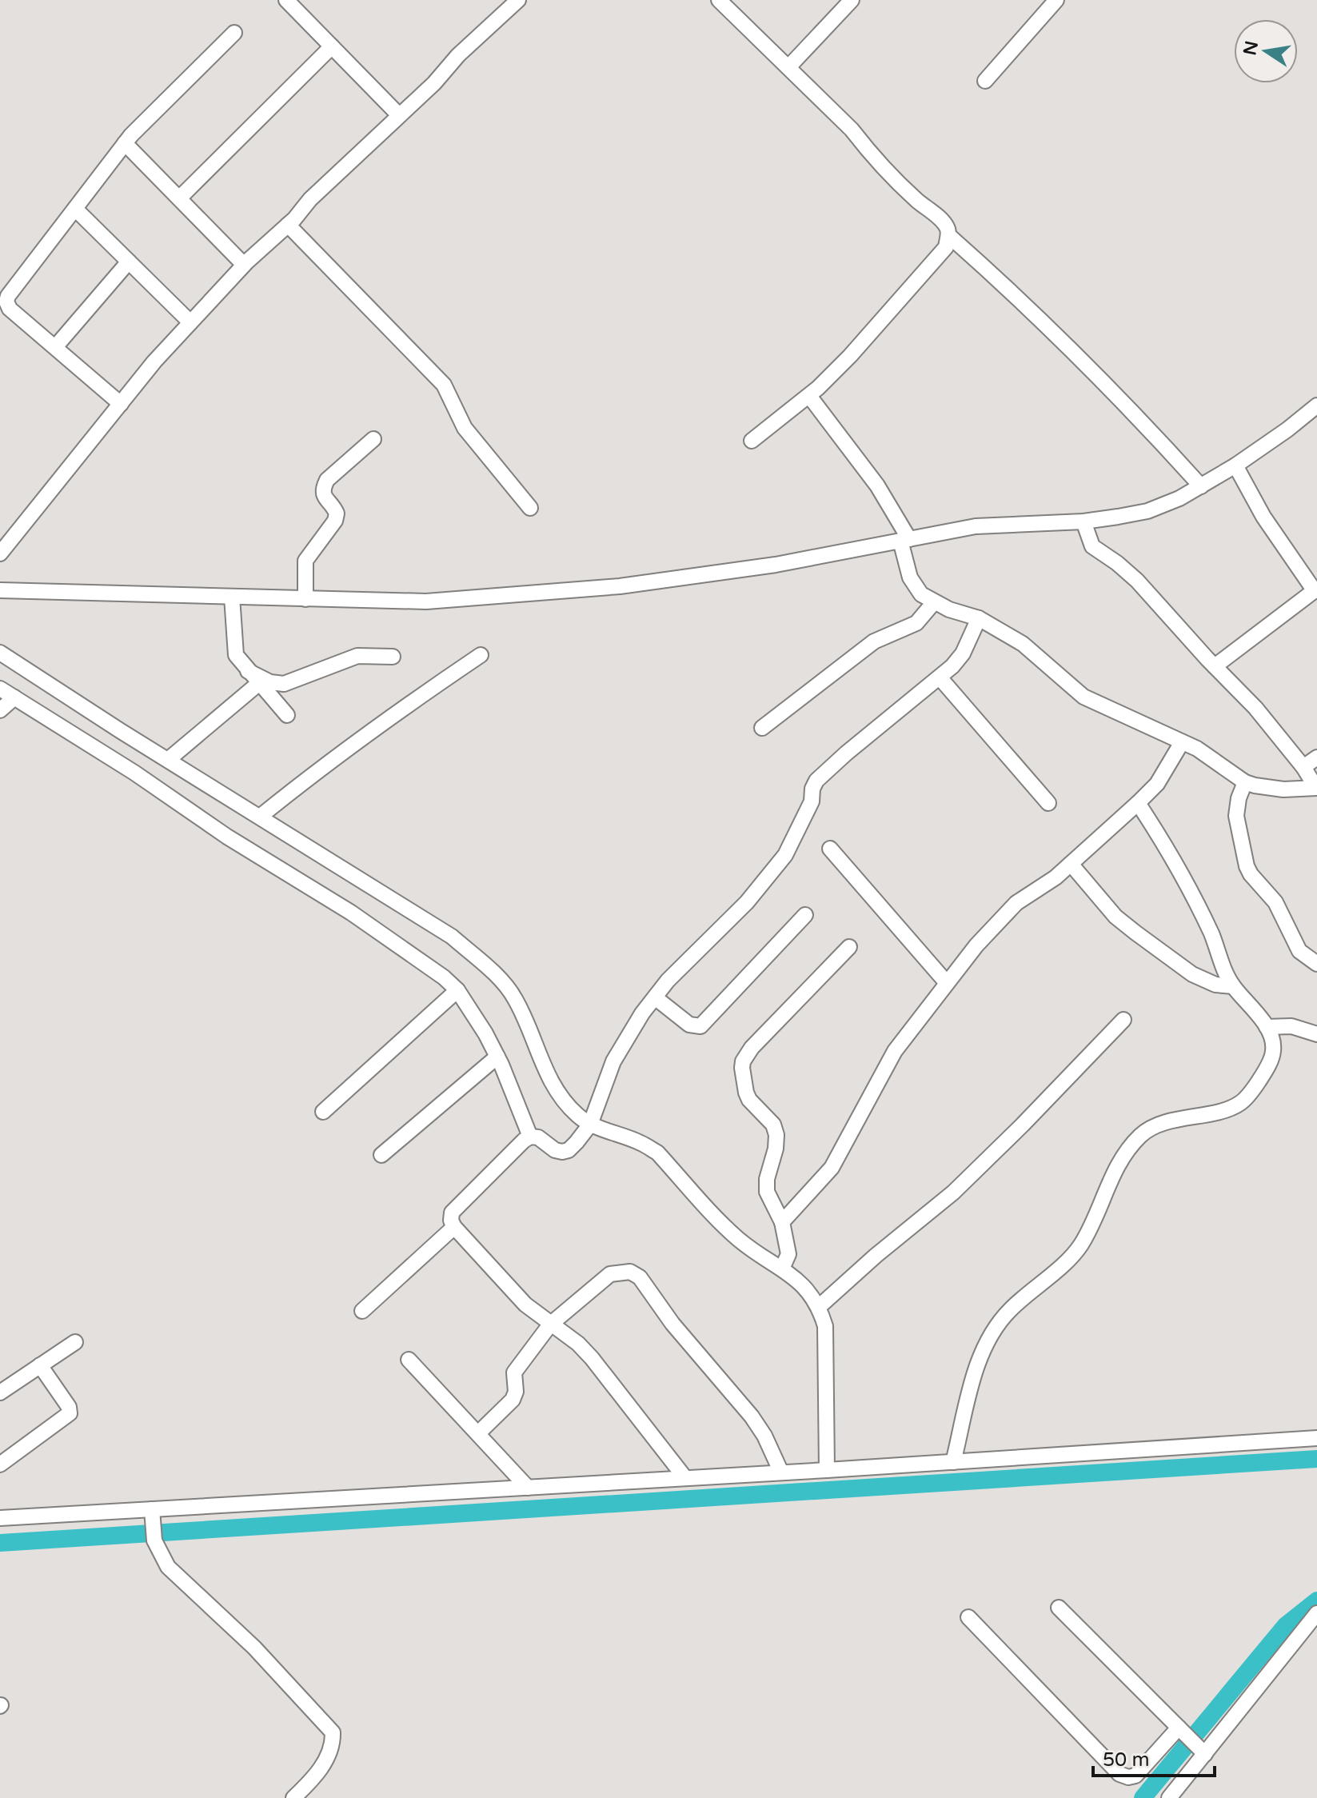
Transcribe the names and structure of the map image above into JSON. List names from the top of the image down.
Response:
{
  "scale_bar": "50 m",
  "north": "left"
}
